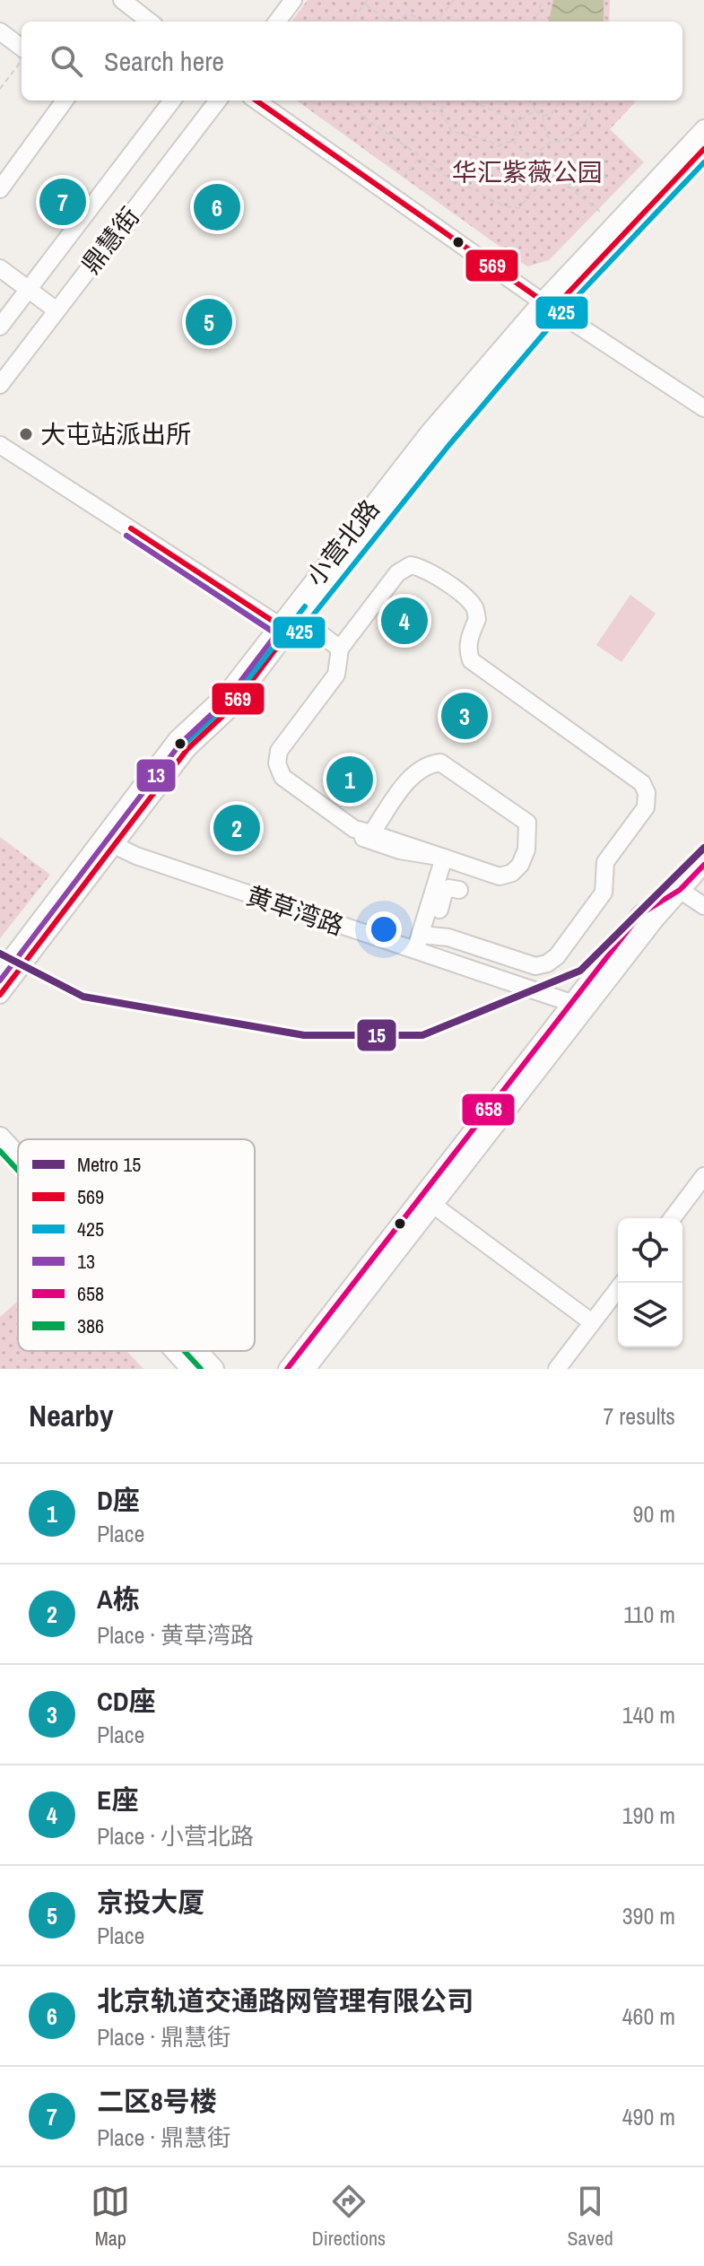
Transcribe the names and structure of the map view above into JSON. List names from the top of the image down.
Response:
{
  "streets": {
    "street": ["鼎慧街", "小营北路", "黄草湾路"]
  },
  "crossings": [
    ["小营北路", "黄草湾路"]
  ],
  "parks": ["华汇紫薇公园"],
  "places": ["大屯站派出所"],
  "lines": [
    "transit line 569",
    "transit line 425",
    "transit line 13",
    "metro line 15",
    "transit line 658",
    "transit line 386"
  ],
  "legend": [
    "Metro 15",
    "569",
    "425",
    "13",
    "658",
    "386"
  ],
  "page": {
    "search": "Search here",
    "pins": [
      "7",
      "6",
      "5",
      "4",
      "3",
      "1",
      "2"
    ],
    "heading": ["Nearby", "7 results"],
    "list": [
      {
        "mark": "1",
        "name": "D座",
        "note": "Place",
        "value": "90 m"
      },
      {
        "mark": "2",
        "name": "A栋",
        "note": "Place · 黄草湾路",
        "value": "110 m"
      },
      {
        "mark": "3",
        "name": "CD座",
        "note": "Place",
        "value": "140 m"
      },
      {
        "mark": "4",
        "name": "E座",
        "note": "Place · 小营北路",
        "value": "190 m"
      },
      {
        "mark": "5",
        "name": "京投大厦",
        "note": "Place",
        "value": "390 m"
      },
      {
        "mark": "6",
        "name": "北京轨道交通路网管理有限公司",
        "note": "Place · 鼎慧街",
        "value": "460 m"
      },
      {
        "mark": "7",
        "name": "二区8号楼",
        "note": "Place · 鼎慧街",
        "value": "490 m"
      }
    ],
    "nav": ["Map", "Directions", "Saved"]
  }
}
